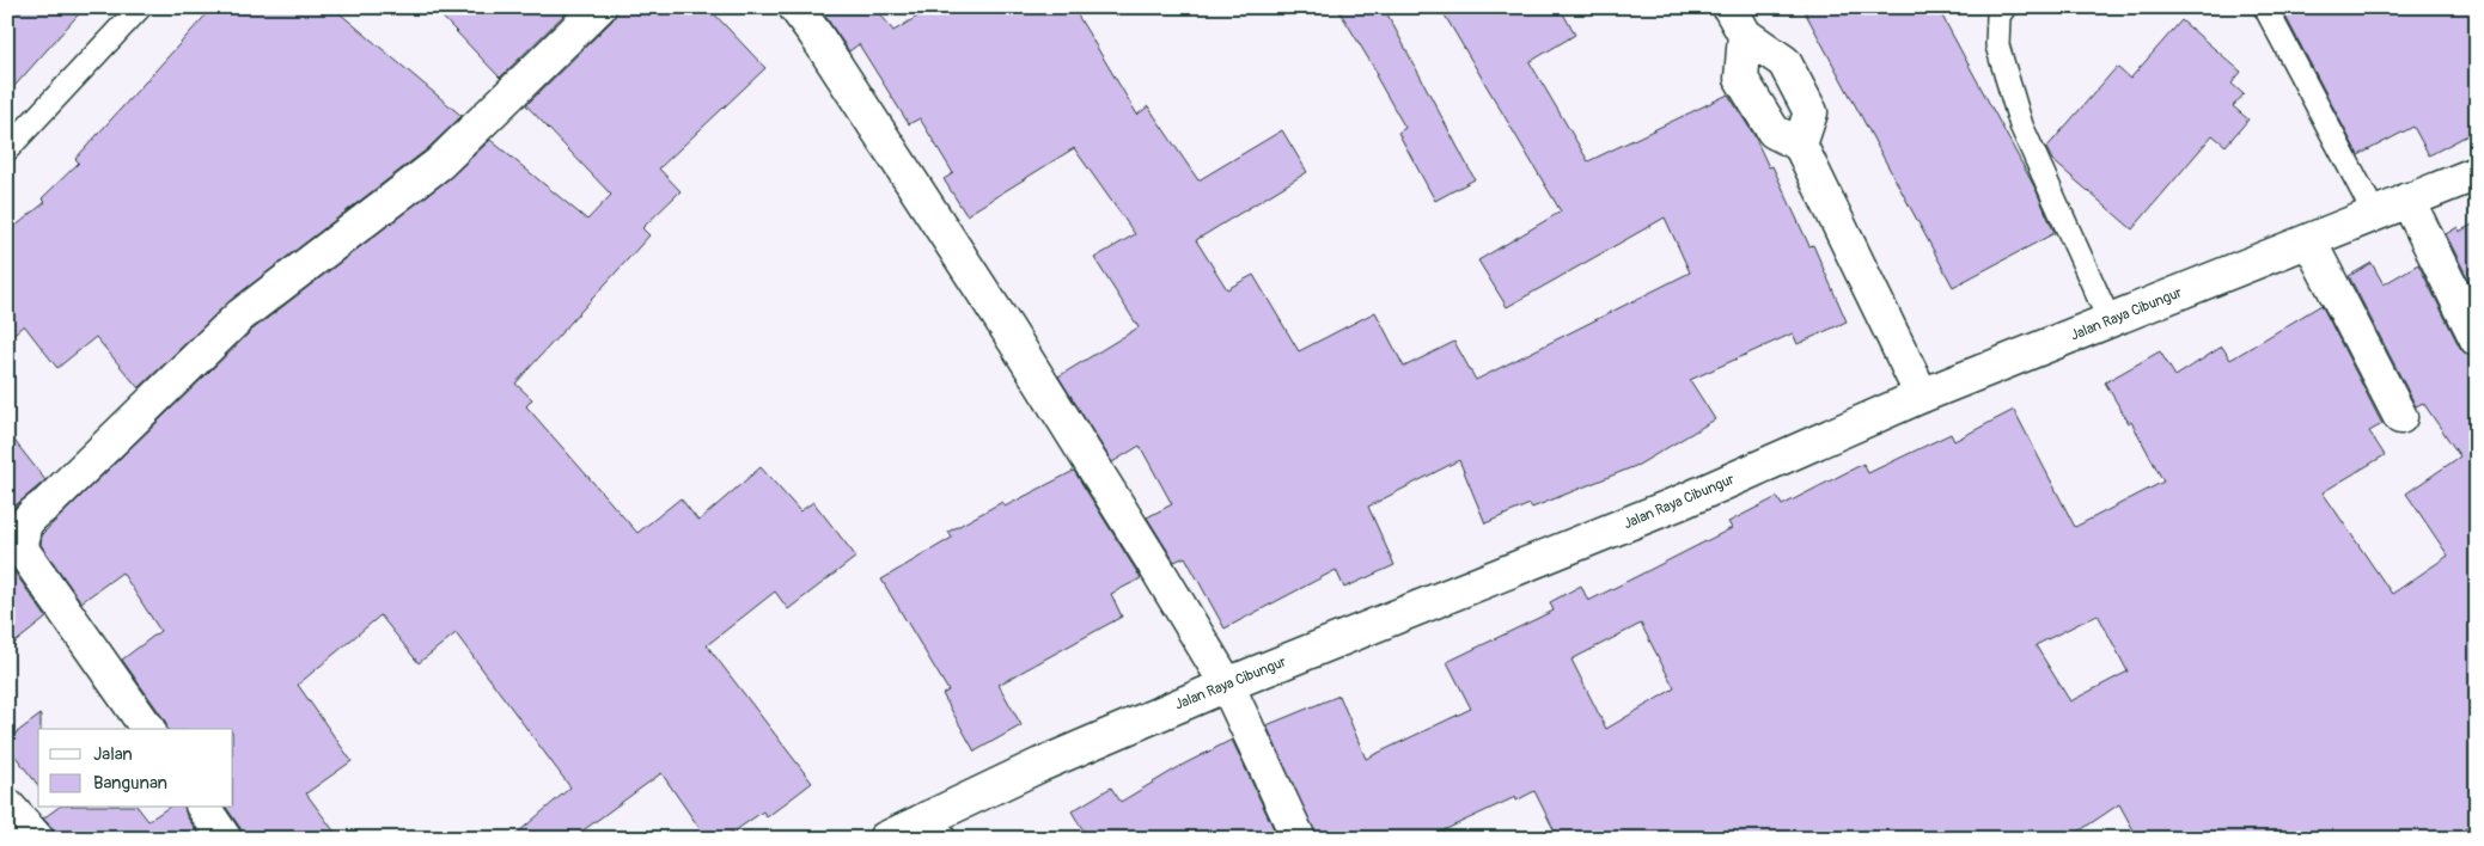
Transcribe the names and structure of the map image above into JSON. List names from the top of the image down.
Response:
{
  "streets": {
    "main road": ["Jalan Raya Cibungur"]
  },
  "legend": ["Jalan", "Bangunan"]
}
